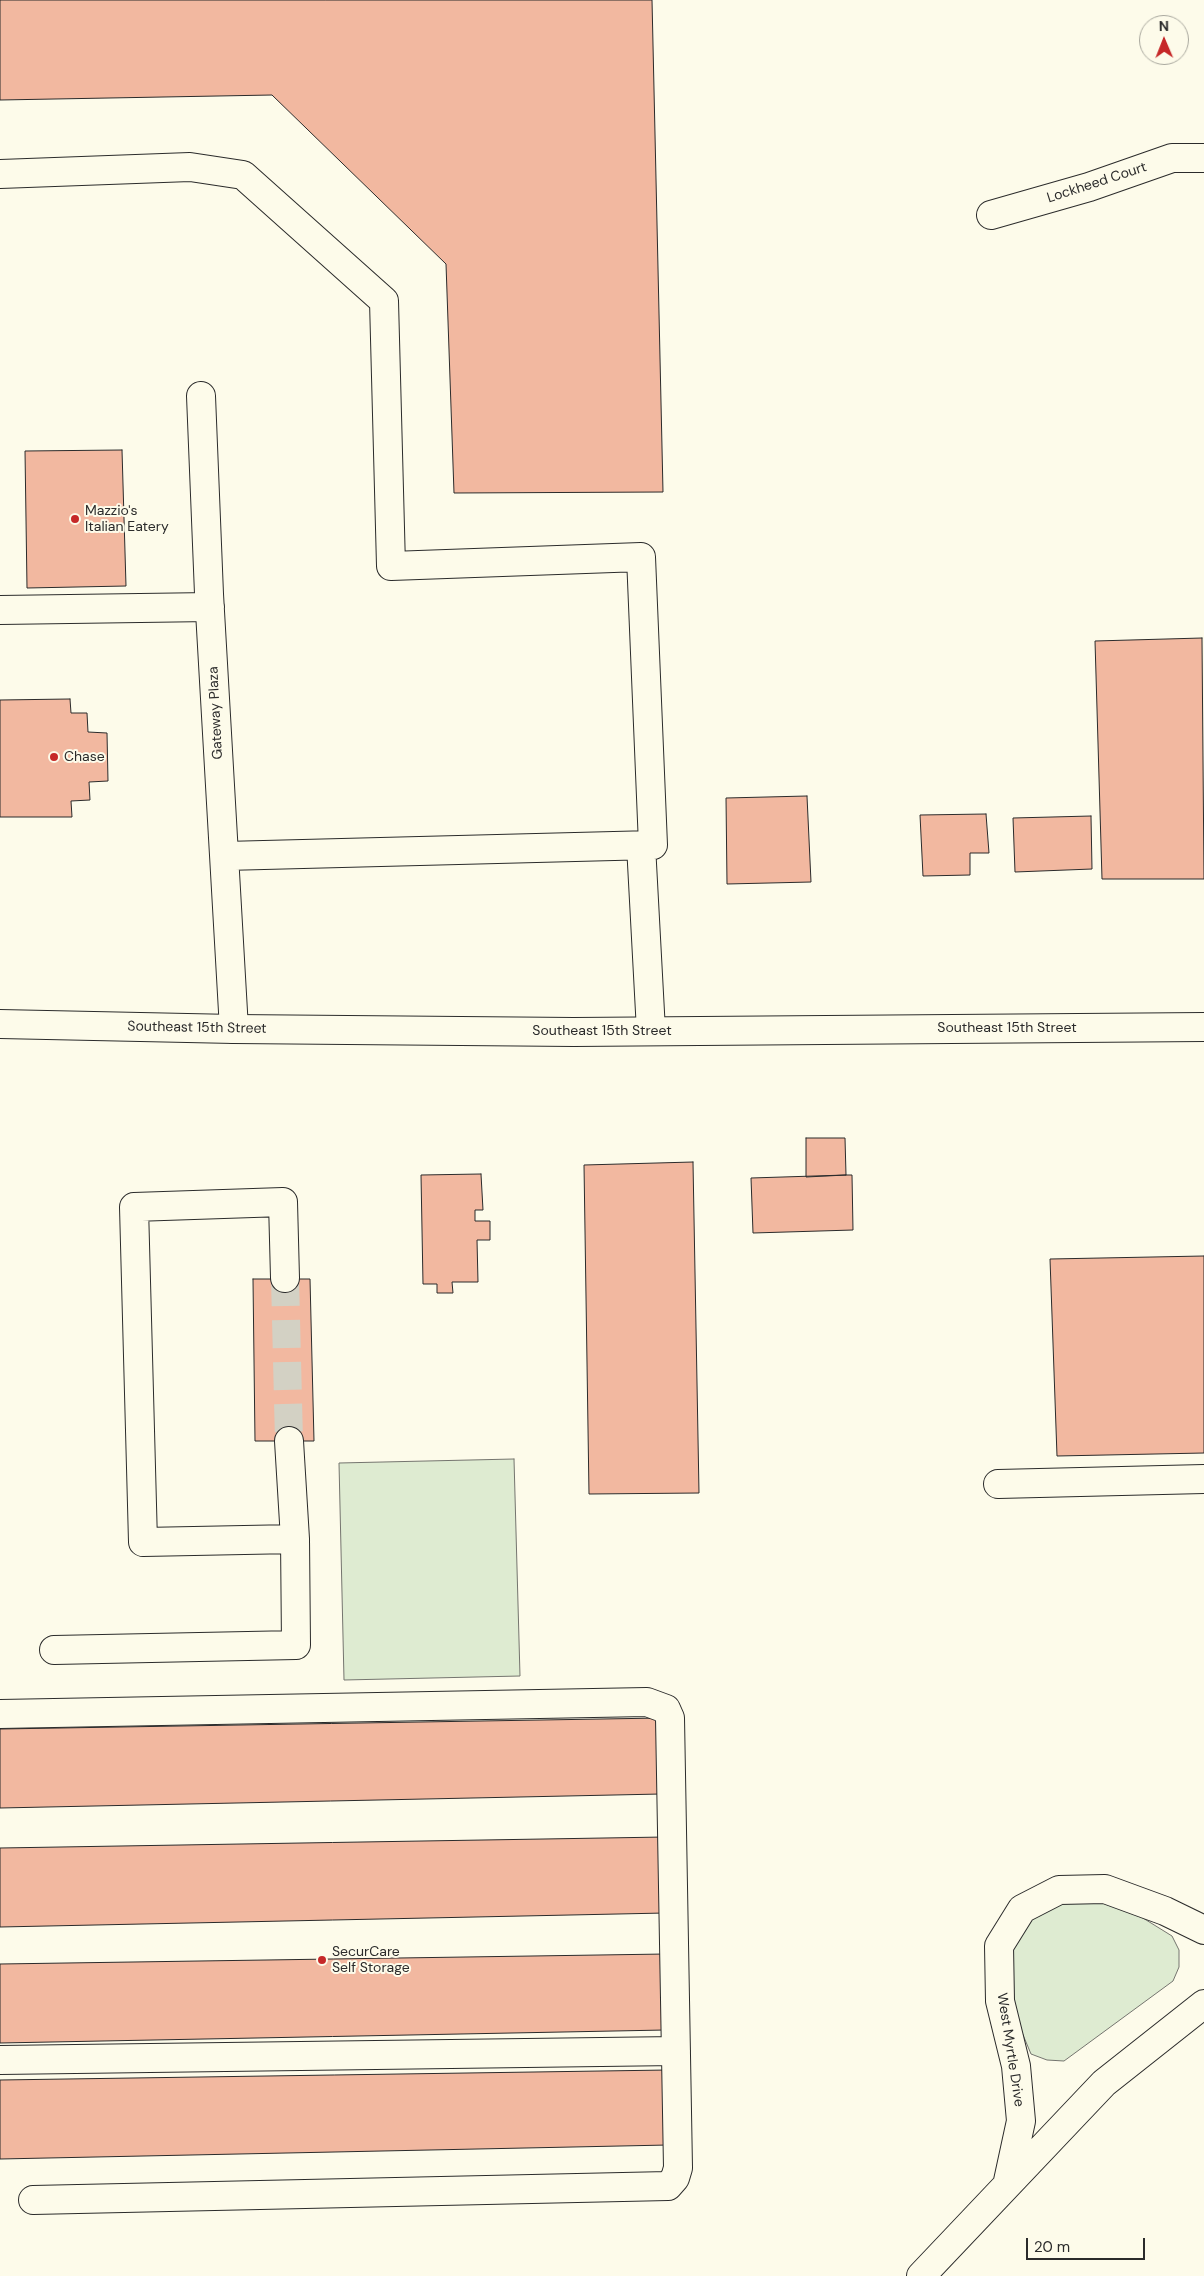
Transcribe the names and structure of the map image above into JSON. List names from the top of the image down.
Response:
{
  "streets": {
    "main road": [
      "Lockheed Court",
      "Gateway Plaza",
      "Southeast 15th Street",
      "West Myrtle Drive"
    ]
  },
  "crossings": [
    ["Gateway Plaza", "Southeast 15th Street"]
  ],
  "places": ["Mazzio's Italian Eatery", "Chase", "SecurCare Self Storage"],
  "scale_bar": "20 m",
  "north": "top"
}
